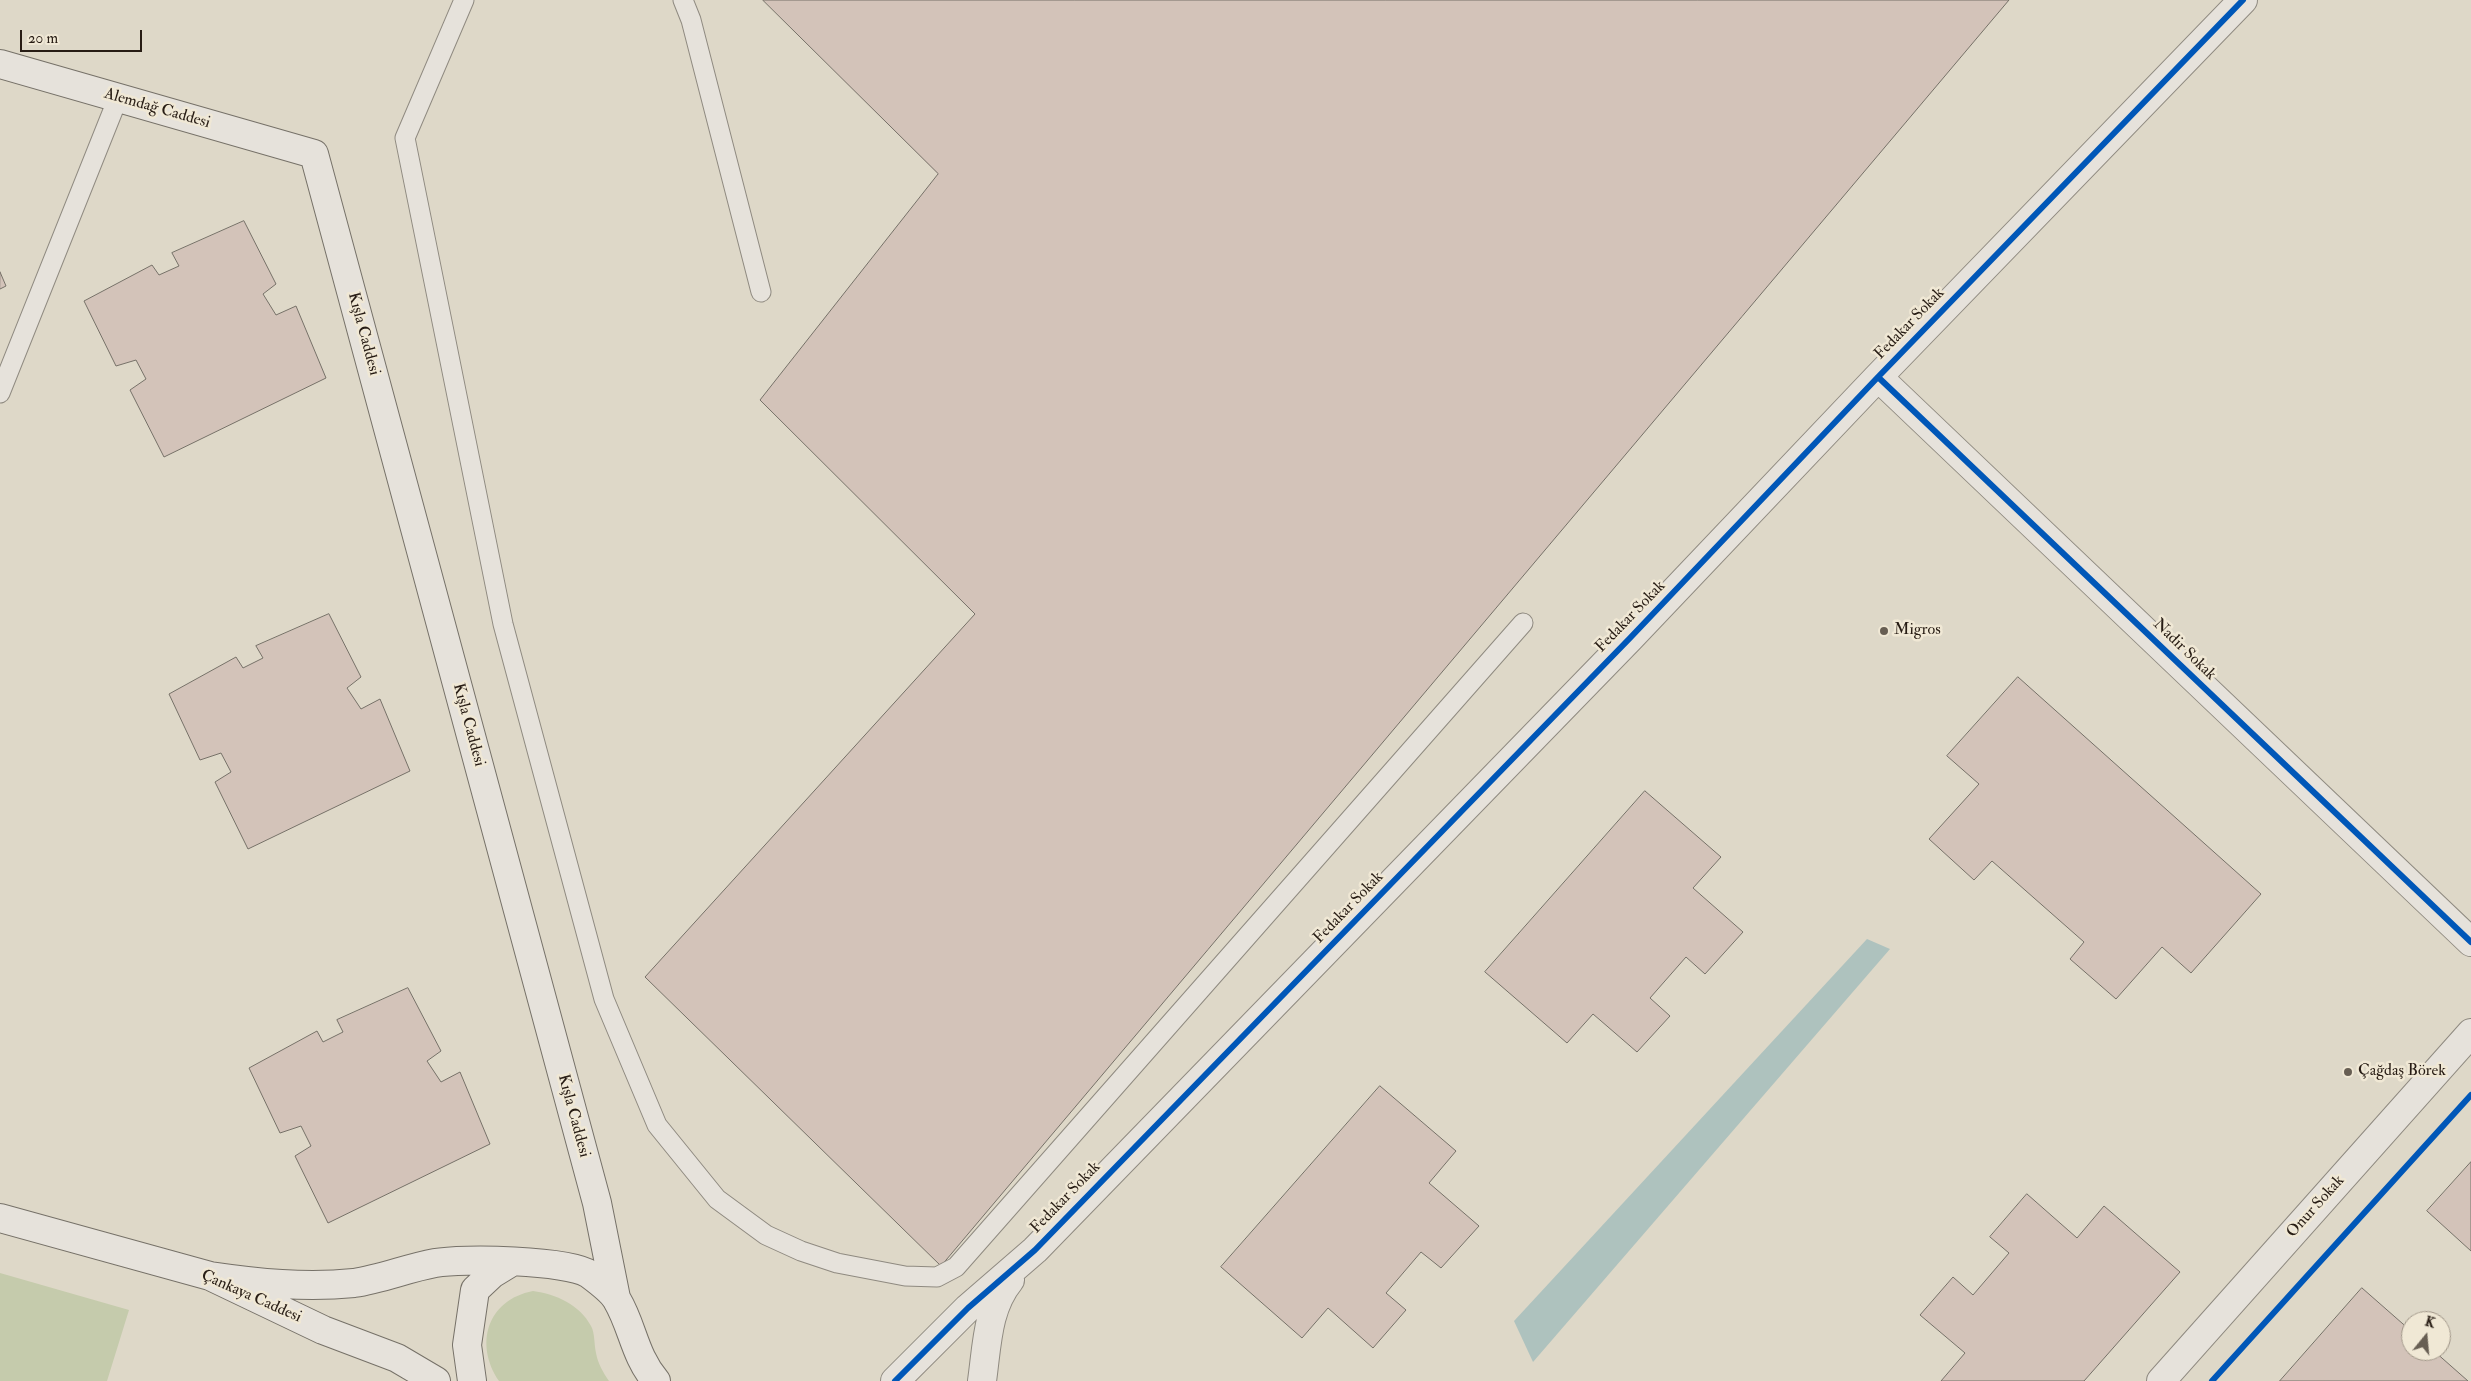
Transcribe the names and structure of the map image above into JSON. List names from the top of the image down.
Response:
{
  "streets": {
    "street": [
      "Alemdağ Caddesi",
      "Fedakar Sokak",
      "Kışla Caddesi",
      "Nadir Sokak",
      "Onur Sokak",
      "Çankaya Caddesi"
    ]
  },
  "crossings": [
    ["Alemdağ Caddesi", "Kışla Caddesi"],
    ["Fedakar Sokak", "Nadir Sokak"]
  ],
  "places": ["Migros", "Çağdaş Börek"],
  "scale_bar": "20 m",
  "north": "top"
}
